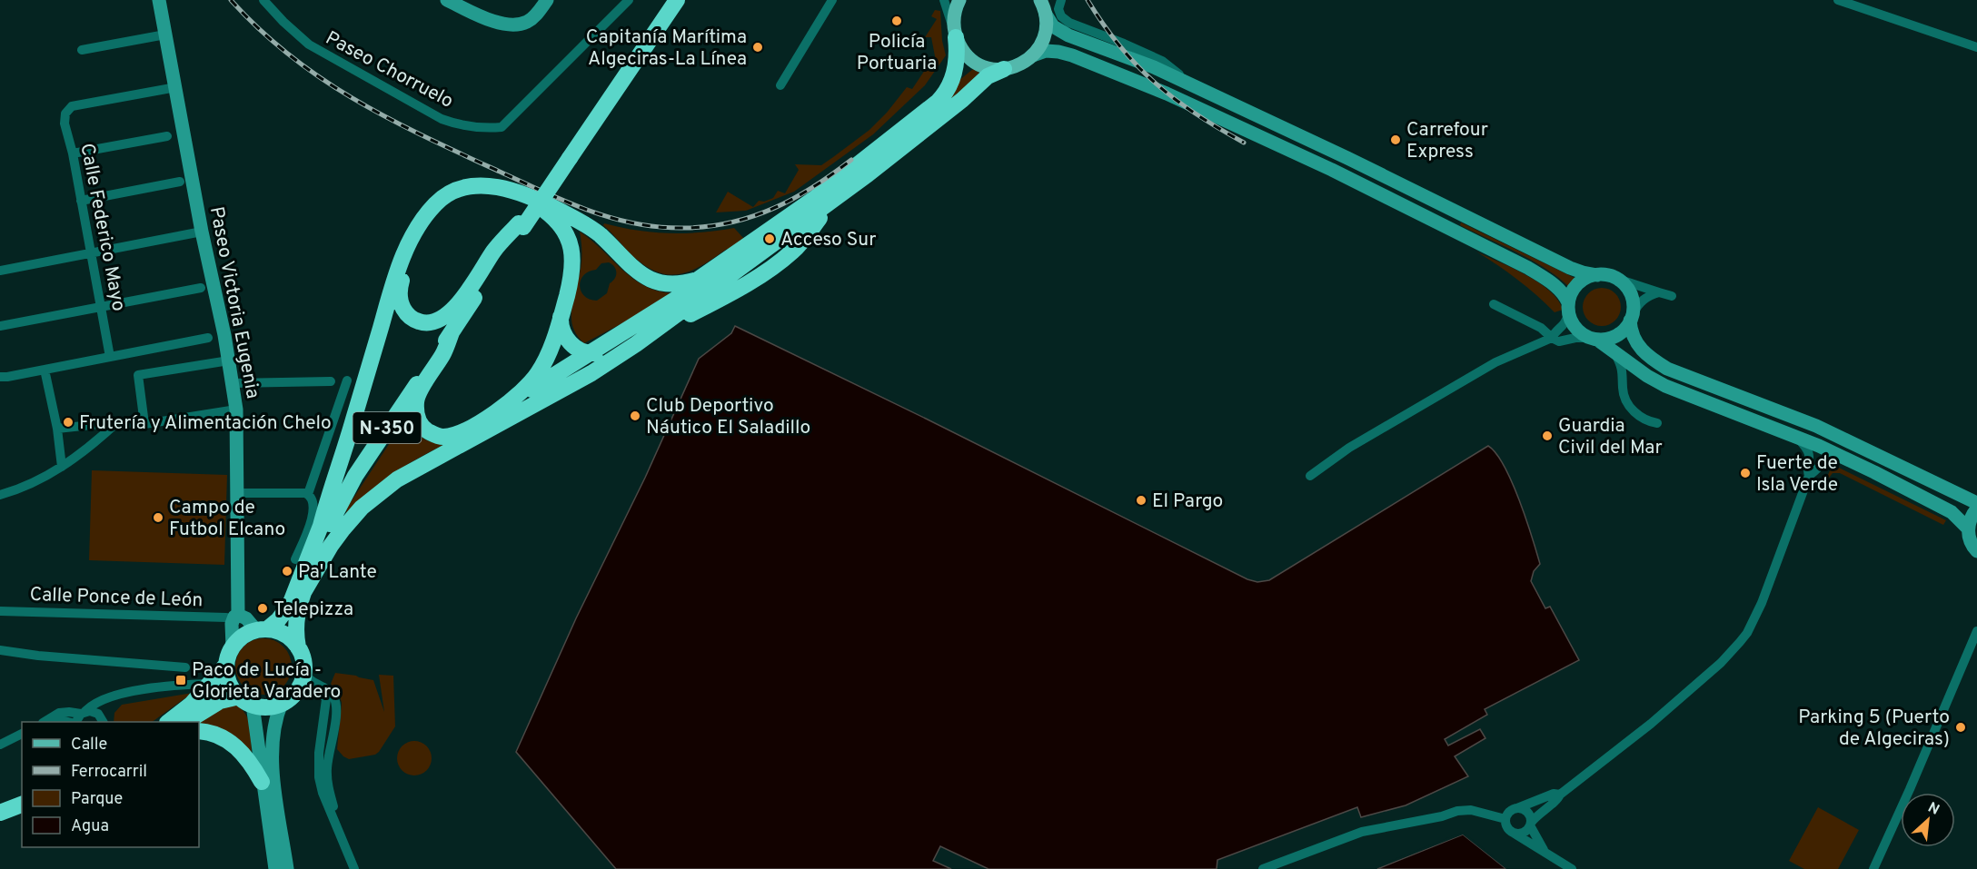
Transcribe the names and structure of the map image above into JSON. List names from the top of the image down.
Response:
{
  "streets": {
    "highway": ["N-350"],
    "main road": ["Paseo Victoria Eugenia"],
    "street": ["Paseo Chorruelo", "Calle Federico Mayo", "Calle Ponce de León"]
  },
  "crossings": [
    ["Calle Federico Mayo", "Paseo Victoria Eugenia"],
    ["Paseo Victoria Eugenia", "N-350"],
    ["Paseo Victoria Eugenia", "Calle Ponce de León"]
  ],
  "places": {
    "other": [
      "Policía Portuaria",
      "Capitanía Marítima Algeciras-La Línea",
      "Carrefour Express",
      "Acceso Sur",
      "Club Deportivo Náutico El Saladillo",
      "Frutería y Alimentación Chelo",
      "Guardia Civil del Mar",
      "Fuerte de Isla Verde",
      "El Pargo",
      "Campo de Futbol Elcano",
      "Pa' Lante",
      "Telepizza",
      "Parking 5 (Puerto de Algeciras)"
    ],
    "transit": ["Paco de Lucía - Glorieta Varadero"]
  },
  "legend": [
    "Calle",
    "Ferrocarril",
    "Parque",
    "Agua"
  ],
  "north": "top right"
}
